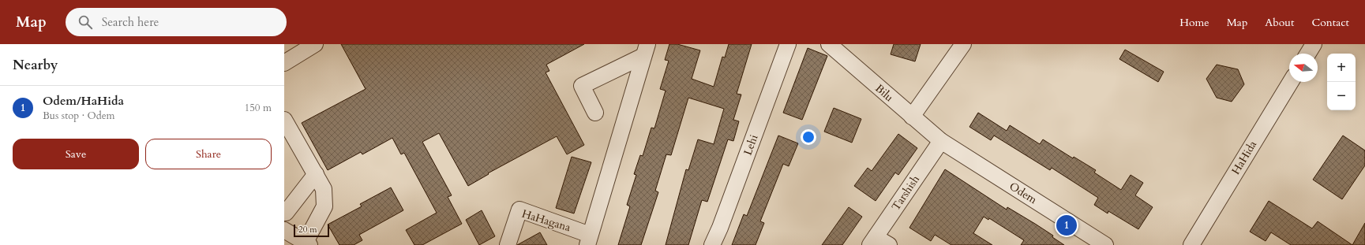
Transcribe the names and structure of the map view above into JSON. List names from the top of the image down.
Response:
{
  "streets": {
    "street": [
      "Bilu",
      "Lehi",
      "HaHida",
      "Tarshish",
      "Odem",
      "HaHagana"
    ]
  },
  "crossings": [
    ["Bilu", "Tarshish"],
    ["Bilu", "Odem"],
    ["Tarshish", "Odem"]
  ],
  "scale_bar": "20 m",
  "north": "left",
  "page": {
    "header": "Map",
    "search": "Search here",
    "nav": [
      "Home",
      "Map",
      "About",
      "Contact"
    ],
    "heading": "Nearby",
    "map_buttons": ["+", "−"],
    "list": [
      {
        "mark": "1",
        "name": "Odem/HaHida",
        "note": "Bus stop · Odem",
        "value": "150 m"
      }
    ],
    "buttons": ["Save", "Share"],
    "pins": "1",
    "scale": "20 m"
  }
}
